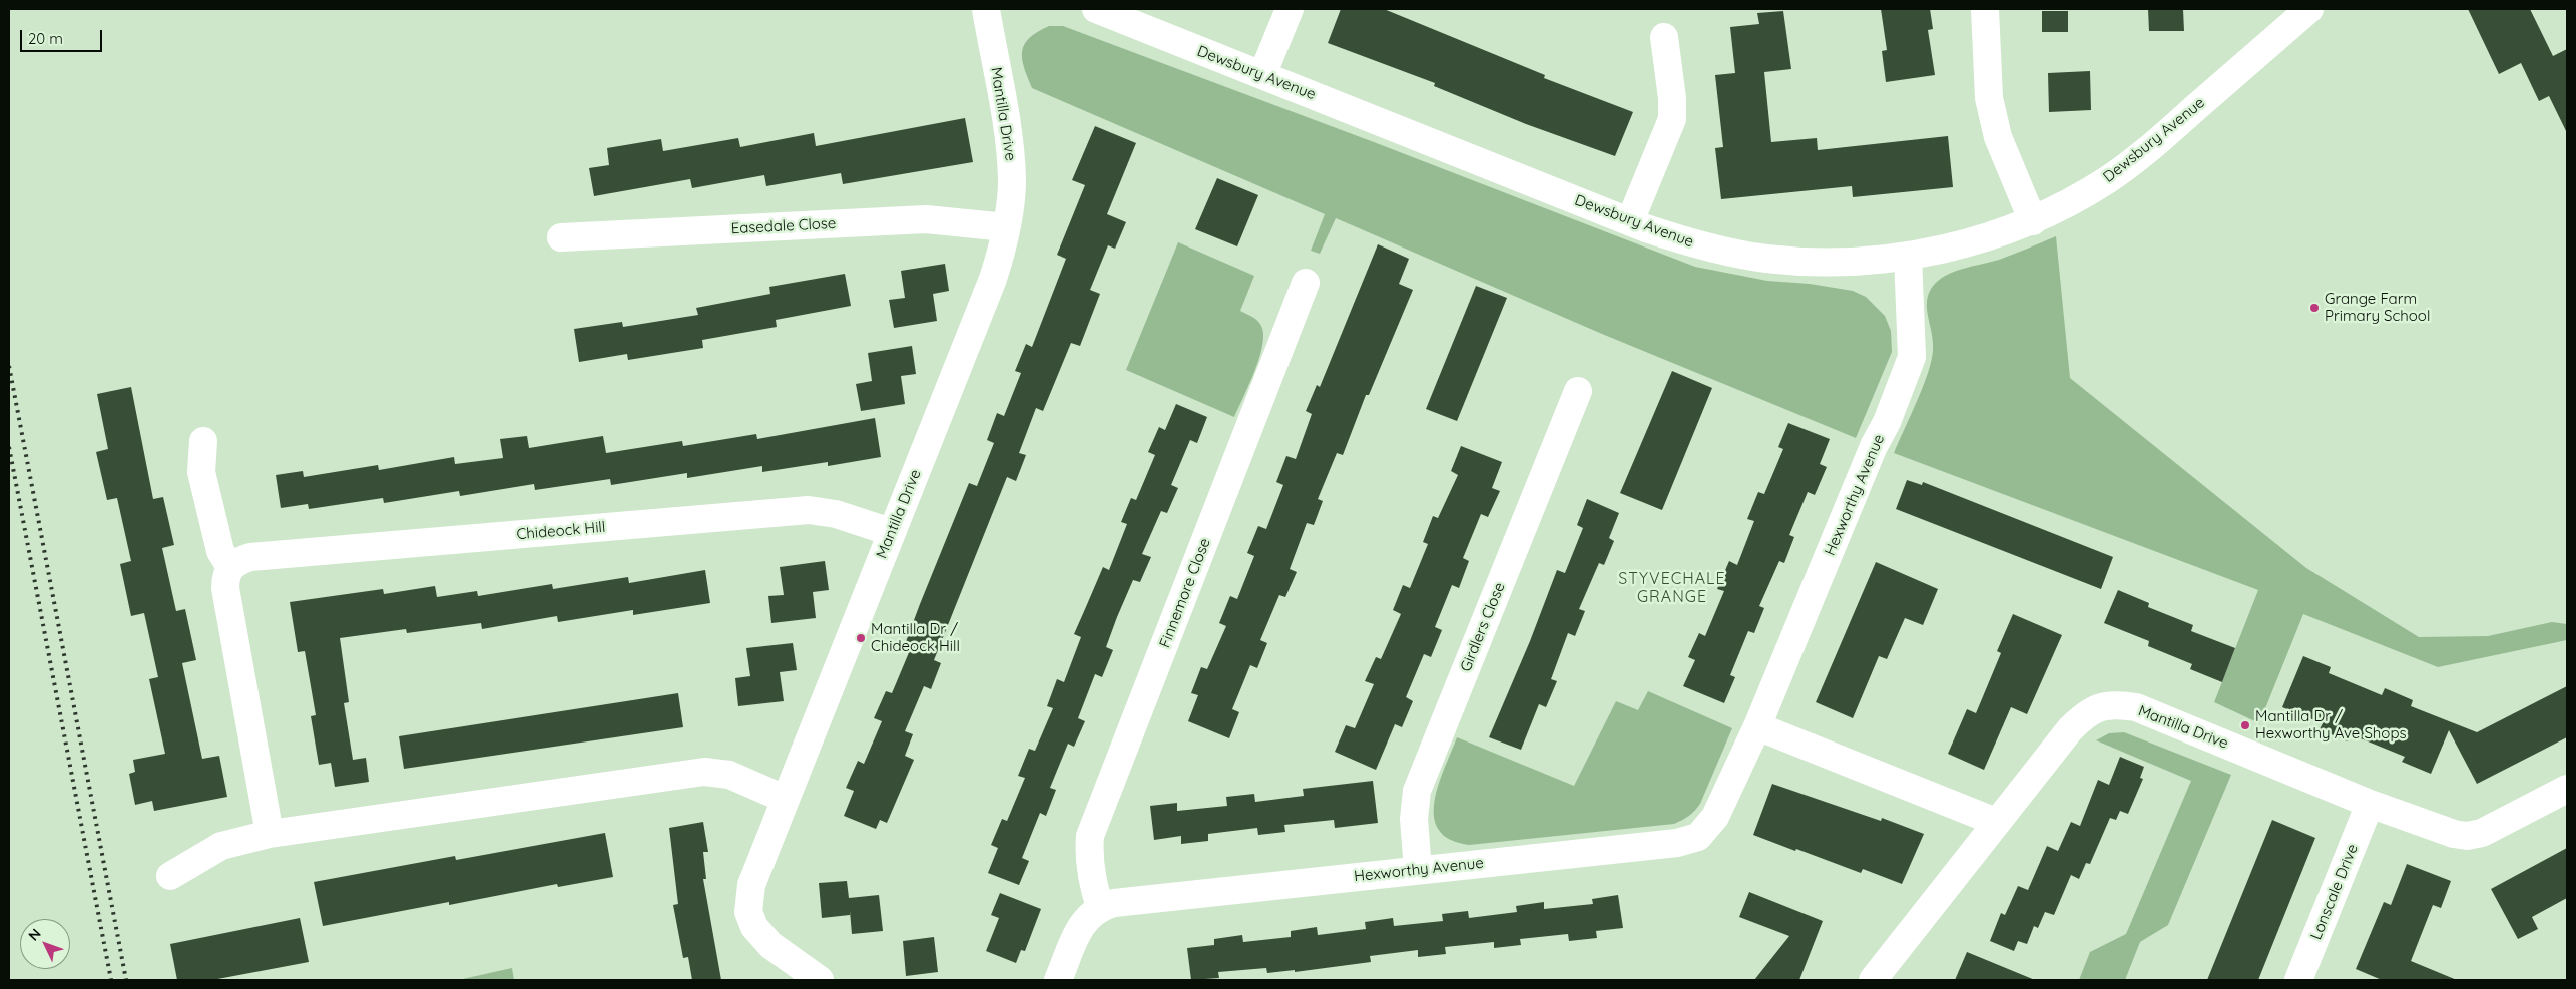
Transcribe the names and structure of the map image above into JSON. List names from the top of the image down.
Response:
{
  "streets": {
    "street": [
      "Dewsbury Avenue",
      "Mantilla Drive",
      "Easedale Close",
      "Hexworthy Avenue",
      "Chideock Hill",
      "Finnemore Close",
      "Girdlers Close",
      "Lonscale Drive"
    ]
  },
  "crossings": [
    ["Dewsbury Avenue", "Hexworthy Avenue"],
    ["Mantilla Drive", "Easedale Close"],
    ["Mantilla Drive", "Chideock Hill"],
    ["Mantilla Drive", "Lonscale Drive"],
    ["Hexworthy Avenue", "Finnemore Close"],
    ["Hexworthy Avenue", "Girdlers Close"]
  ],
  "districts": ["STYVECHALE GRANGE"],
  "places": ["Grange Farm Primary School", "Mantilla Dr / Chideock Hill", "Mantilla Dr / Hexworthy Ave Shops"],
  "scale_bar": "20 m",
  "north": "top left"
}
